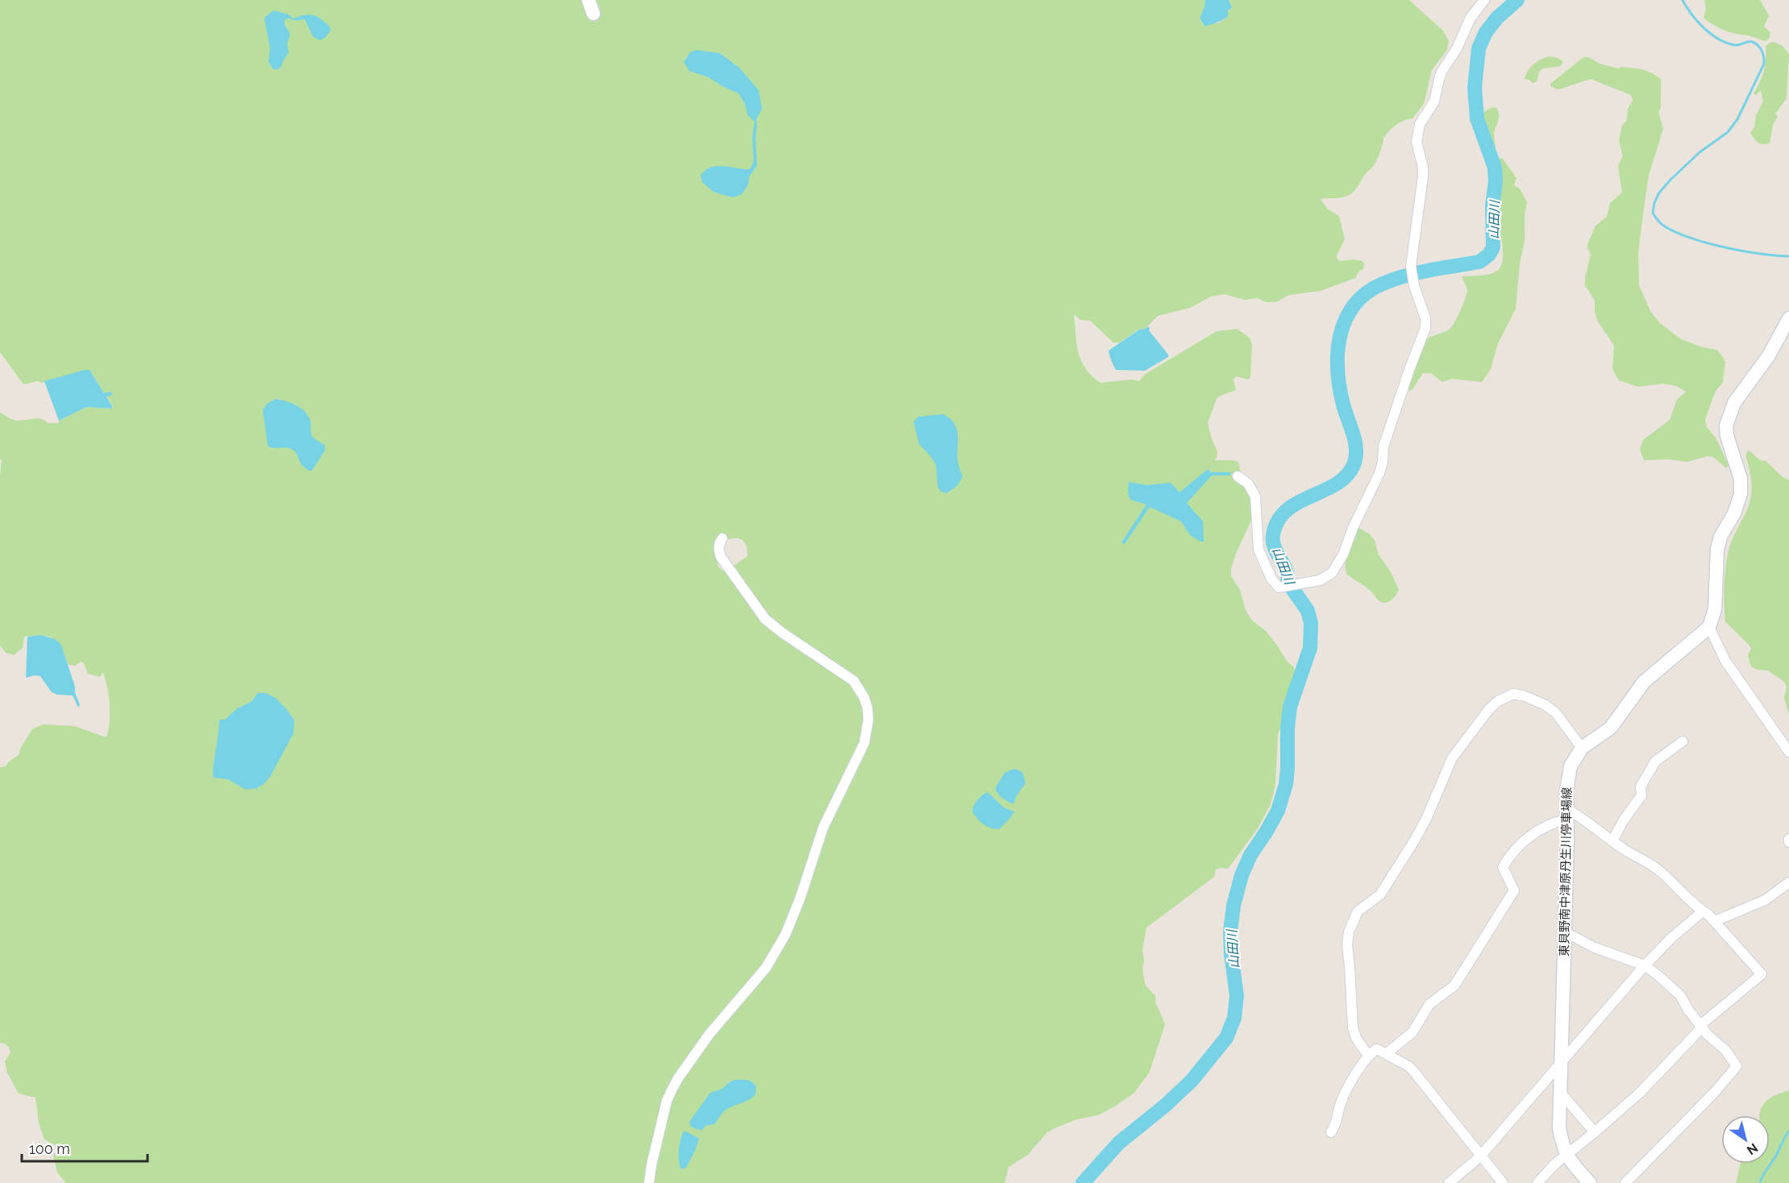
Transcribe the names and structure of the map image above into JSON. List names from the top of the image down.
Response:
{
  "streets": {
    "main road": ["東貝野南中津原丹生川停車場線"]
  },
  "water": ["山田川"],
  "scale_bar": "100 m",
  "north": "bottom right"
}
